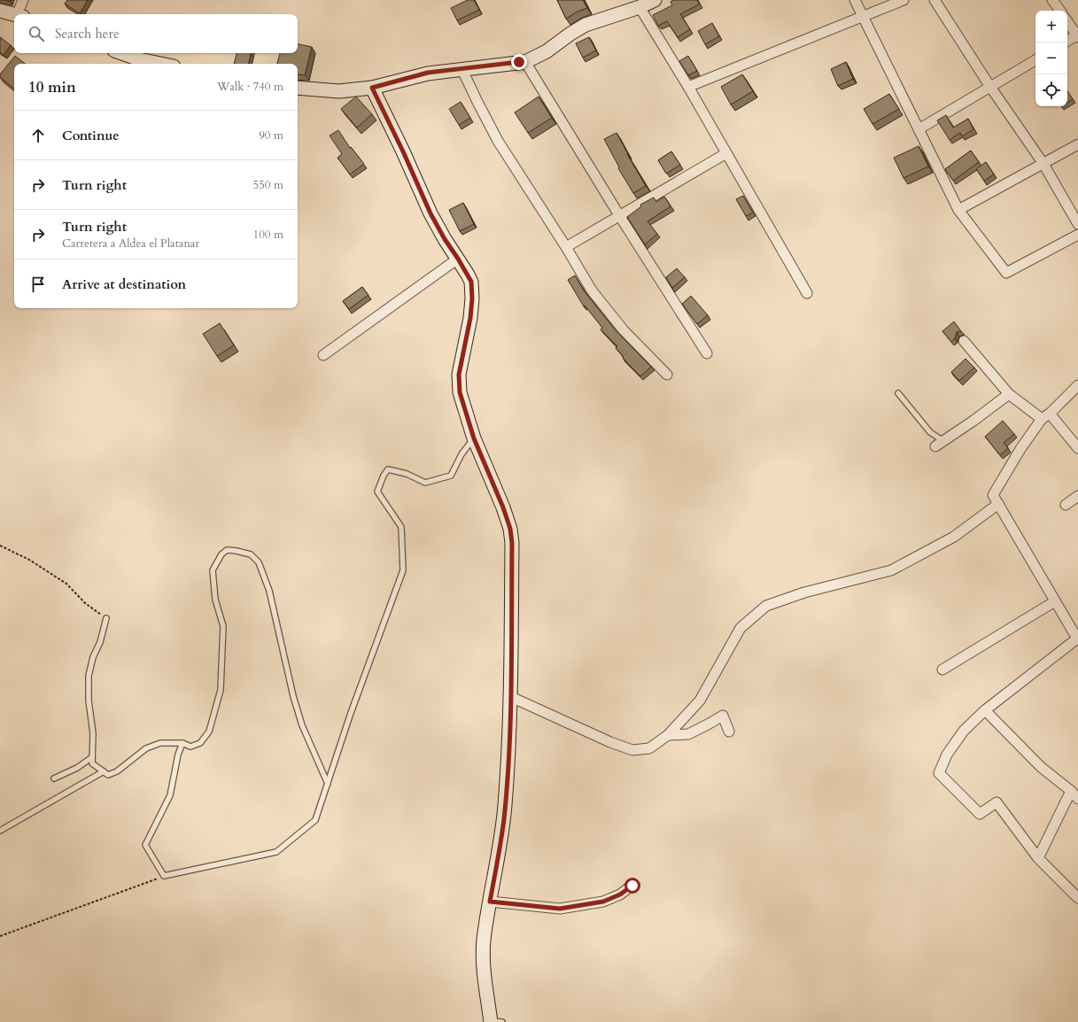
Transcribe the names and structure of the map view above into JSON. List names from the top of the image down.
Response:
{
  "page": {
    "map_buttons": ["+", "−"],
    "search": "Search here",
    "heading": ["10 min", "Walk · 740 m"],
    "list": [
      ["Continue", "90 m"],
      ["Turn right", "550 m"],
      ["Turn right", "Carretera a Aldea el Platanar", "100 m"],
      "Arrive at destination"
    ]
  }
}
